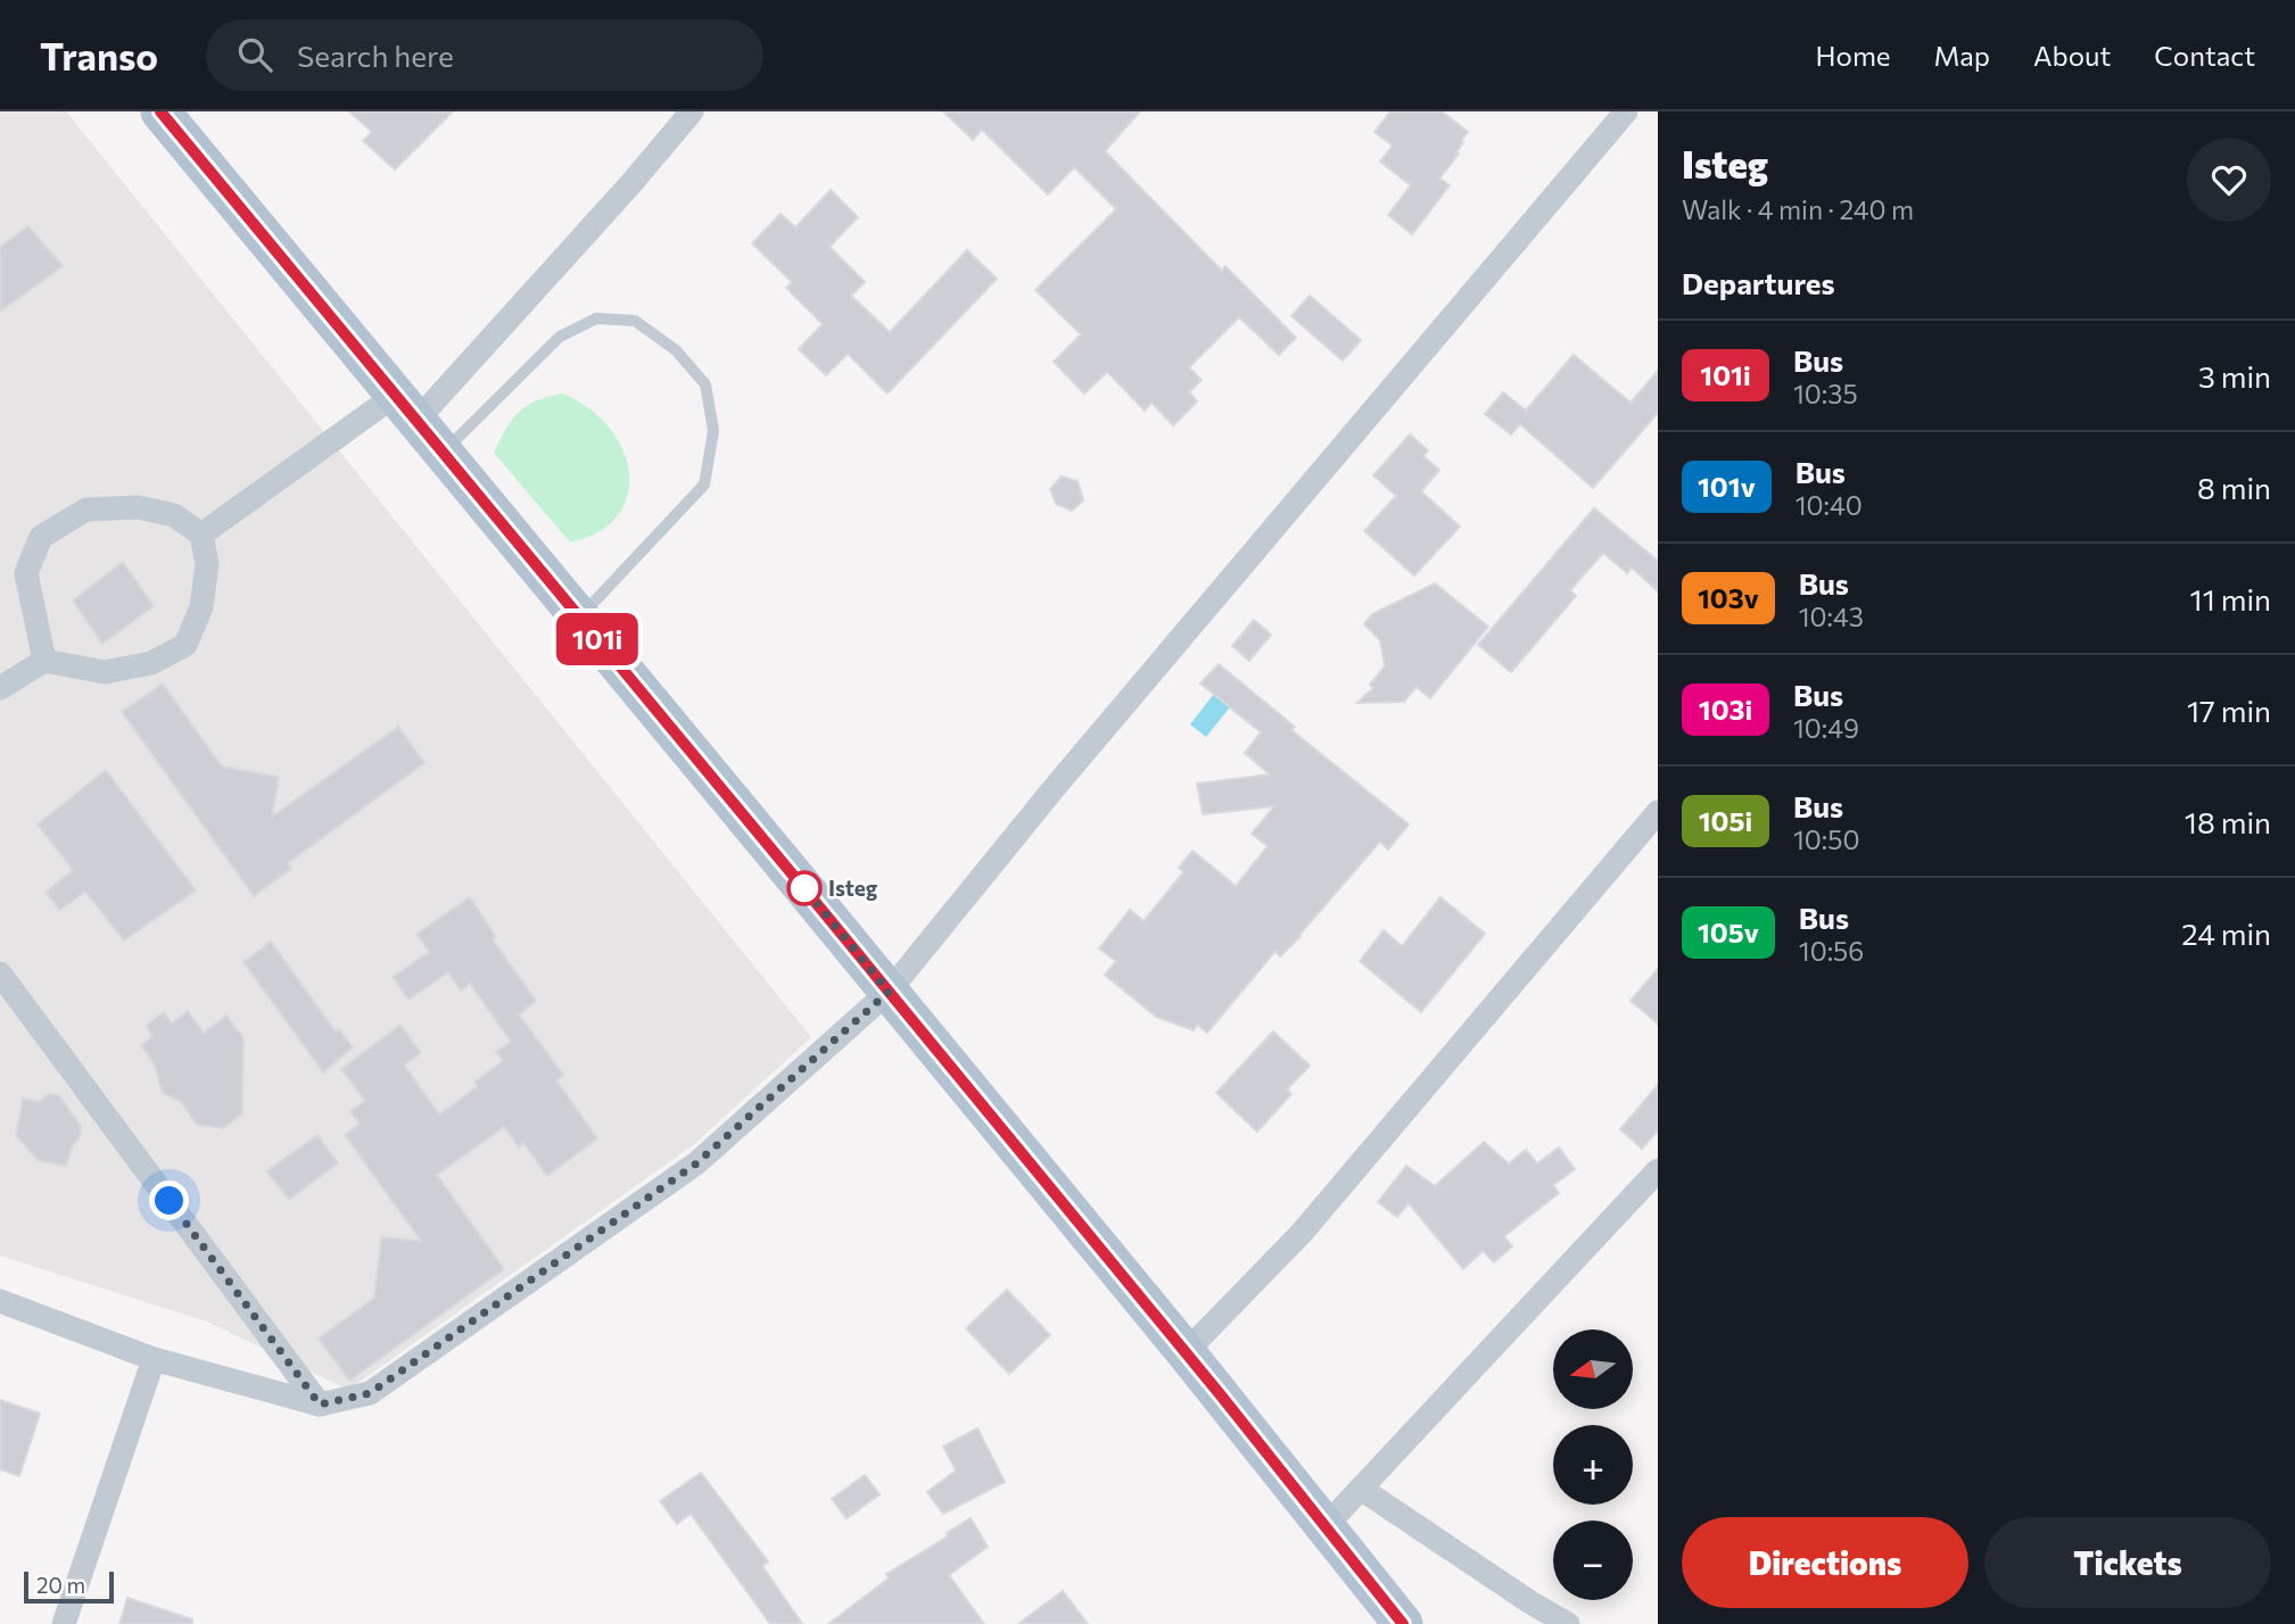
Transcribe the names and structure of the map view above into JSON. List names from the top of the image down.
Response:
{
  "places": ["Isteg"],
  "lines": ["bus line 101i"],
  "scale_bar": "20 m",
  "north": "left",
  "page": {
    "header": "Transo",
    "search": "Search here",
    "nav": [
      "Home",
      "Map",
      "About",
      "Contact"
    ],
    "on_map": "101i",
    "heading": [
      ["Isteg", "Walk · 4 min · 240 m"],
      "Departures"
    ],
    "list": [
      {
        "mark": "101i",
        "name": "Bus",
        "note": "10:35",
        "value": "3 min"
      },
      {
        "mark": "101v",
        "name": "Bus",
        "note": "10:40",
        "value": "8 min"
      },
      {
        "mark": "103v",
        "name": "Bus",
        "note": "10:43",
        "value": "11 min"
      },
      {
        "mark": "103i",
        "name": "Bus",
        "note": "10:49",
        "value": "17 min"
      },
      {
        "mark": "105i",
        "name": "Bus",
        "note": "10:50",
        "value": "18 min"
      },
      {
        "mark": "105v",
        "name": "Bus",
        "note": "10:56",
        "value": "24 min"
      }
    ],
    "map_buttons": ["+", "−"],
    "buttons": ["Directions", "Tickets"],
    "scale": "20 m"
  }
}
